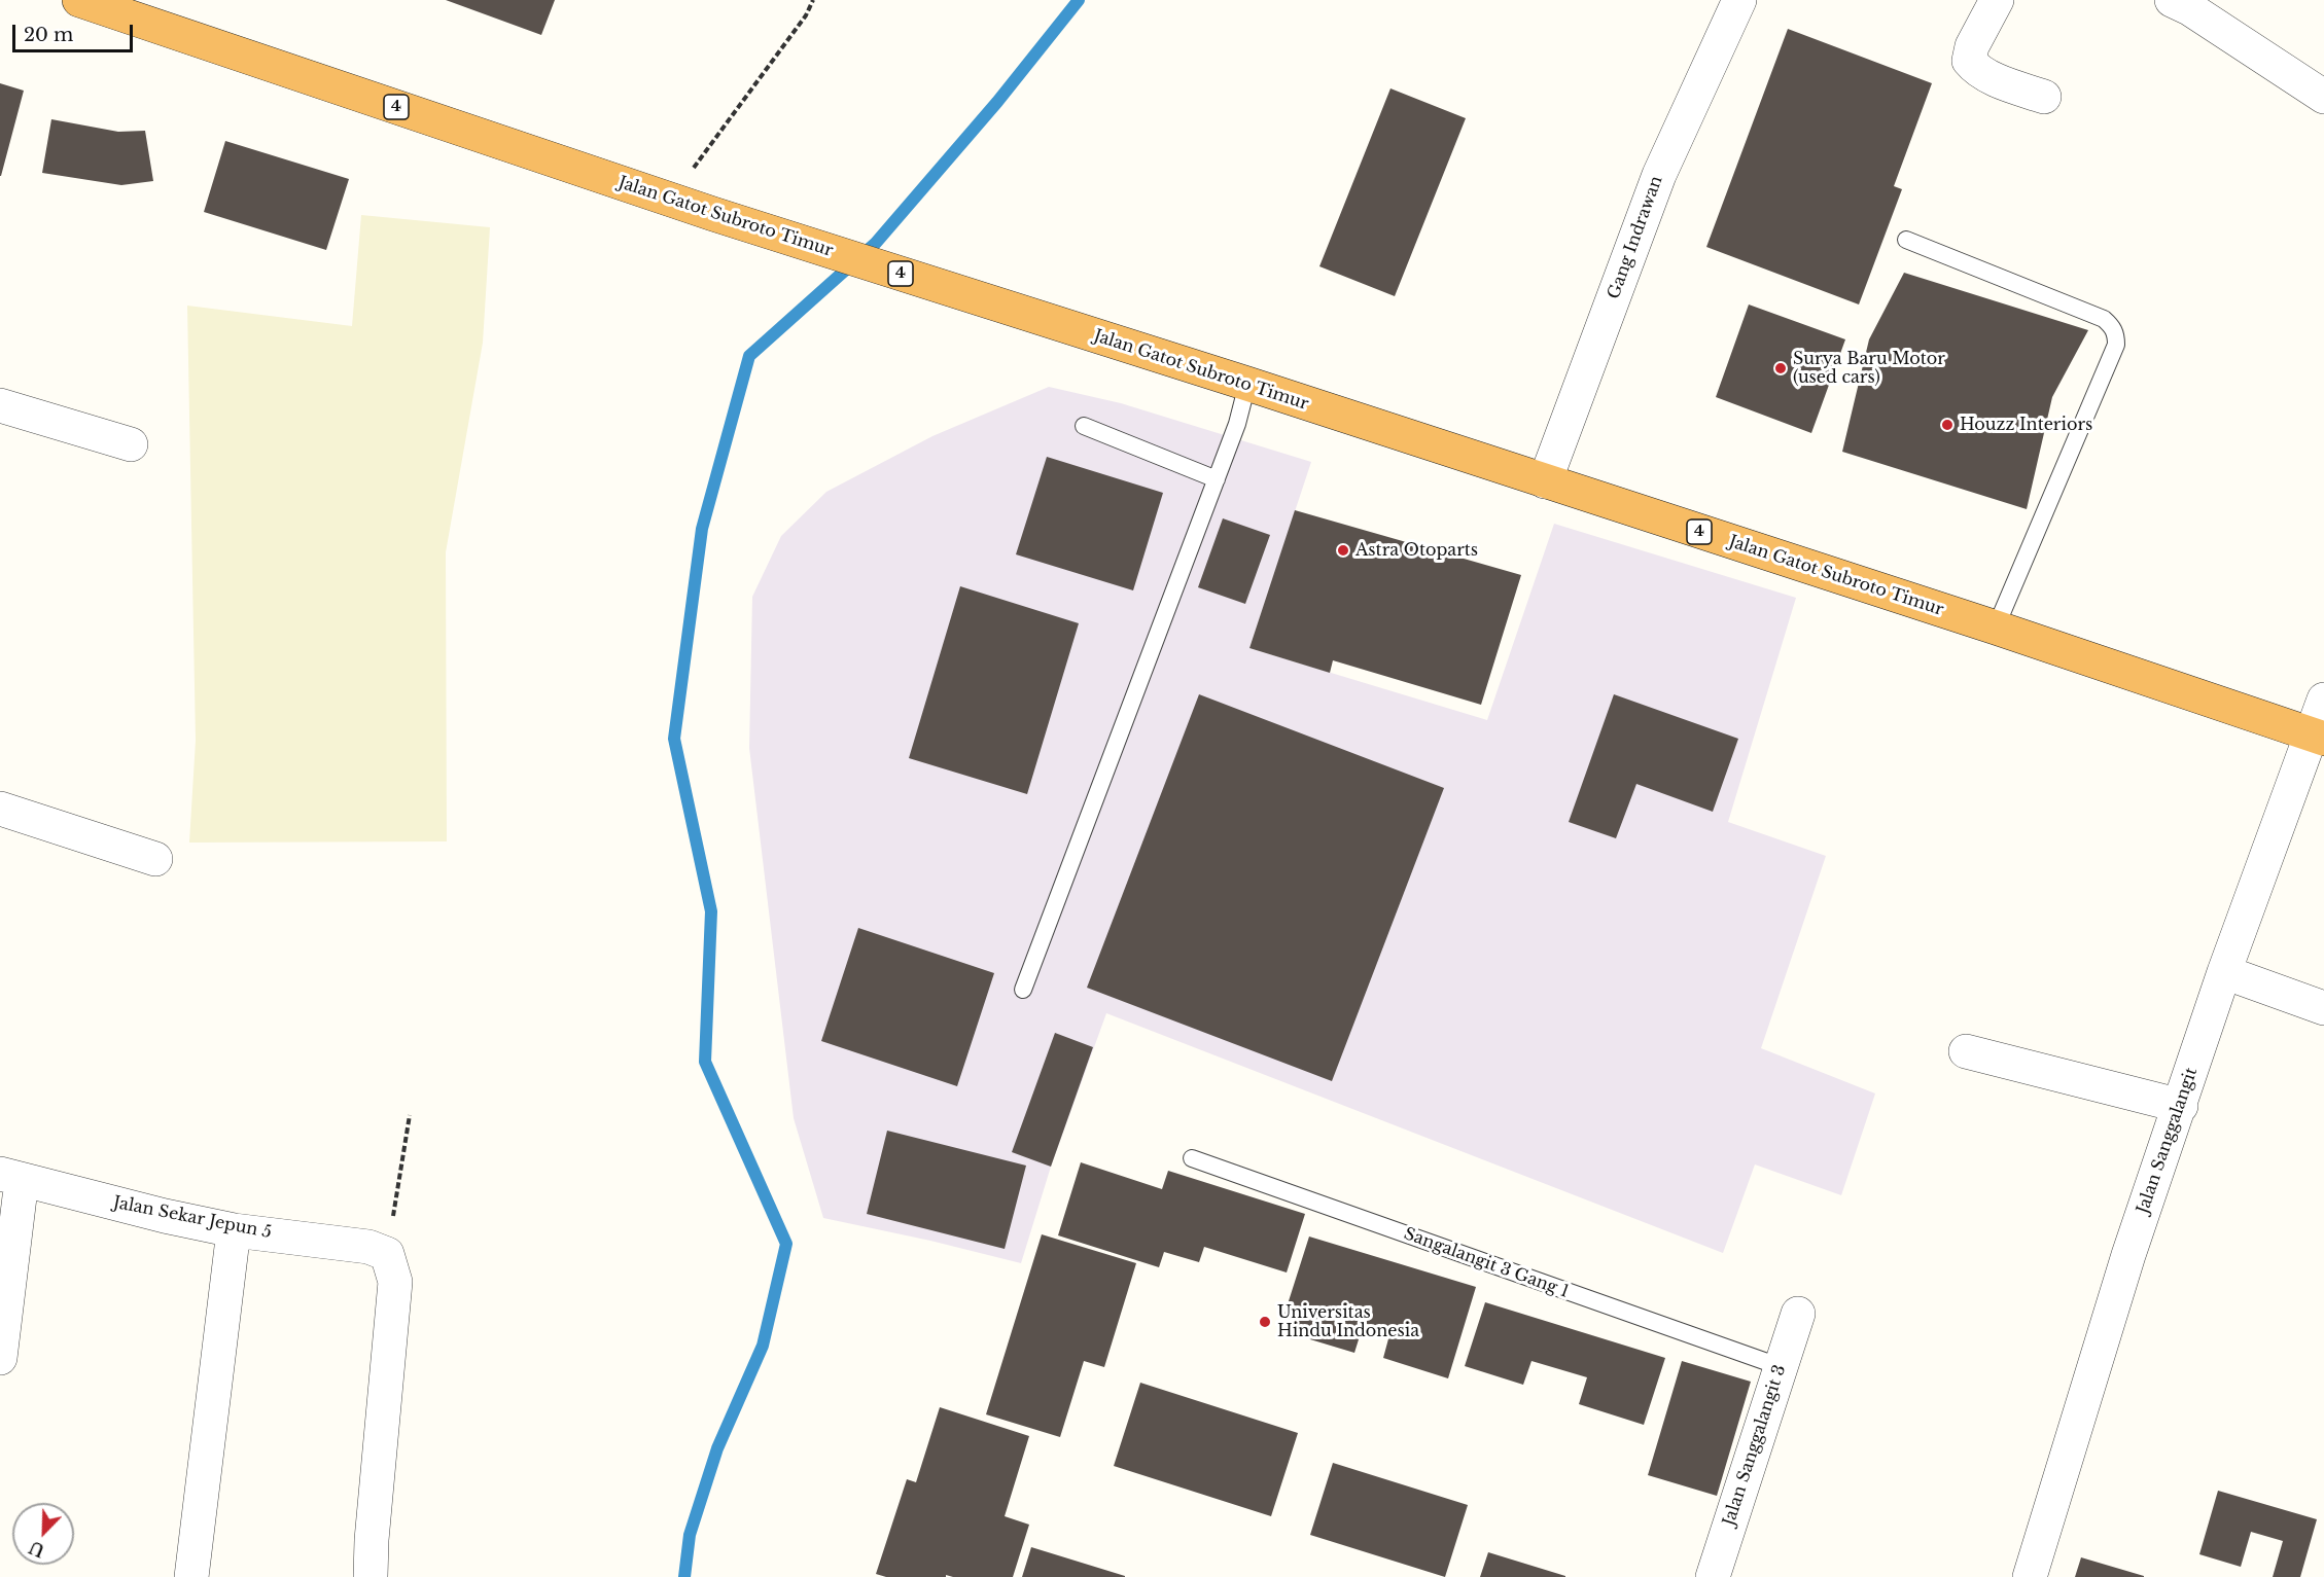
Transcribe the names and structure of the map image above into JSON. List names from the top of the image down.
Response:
{
  "streets": {
    "highway": ["4", "Jalan Gatot Subroto Timur"],
    "street": [
      "Gang Indrawan",
      "Jalan Sanggalangit",
      "Jalan Sekar Jepun 5",
      "Jalan Sanggalangit 3"
    ],
    "lane": ["Sangalangit 3 Gang 1"]
  },
  "crossings": [
    ["Jalan Gatot Subroto Timur", "Gang Indrawan"],
    ["Jalan Gatot Subroto Timur", "Jalan Sanggalangit"],
    ["Sangalangit 3 Gang 1", "Jalan Sanggalangit 3"]
  ],
  "places": [
    "Surya Baru Motor (used cars)",
    "Houzz Interiors",
    "Astra Otoparts",
    "Universitas Hindu Indonesia"
  ],
  "scale_bar": "20 m",
  "north": "bottom left"
}
